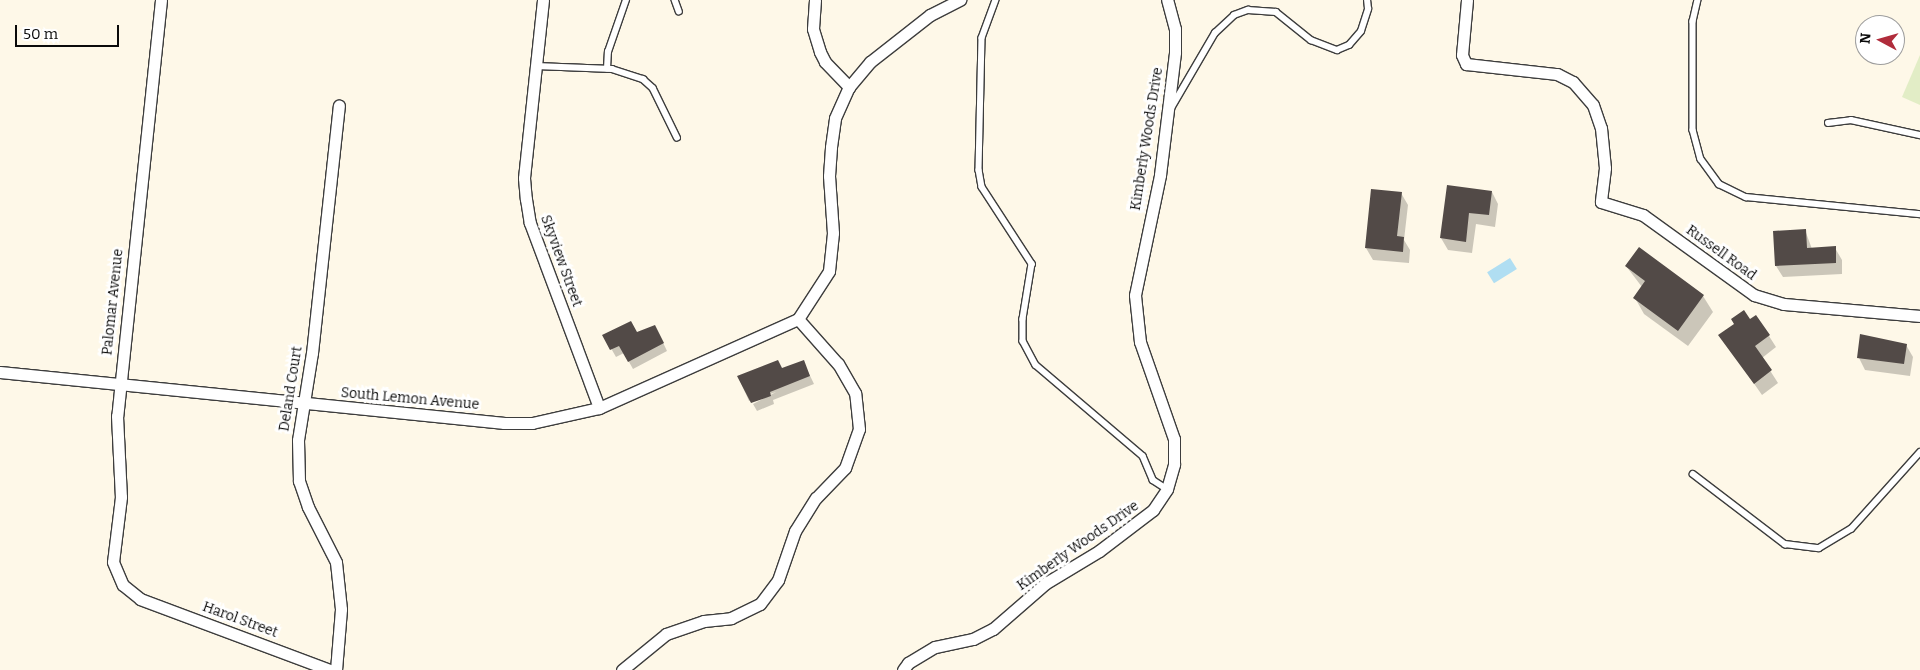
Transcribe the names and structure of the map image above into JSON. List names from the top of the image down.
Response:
{
  "streets": {
    "street": [
      "Kimberly Woods Drive",
      "Russell Road",
      "Skyview Street",
      "Palomar Avenue",
      "Deland Court",
      "South Lemon Avenue",
      "Harol Street"
    ]
  },
  "crossings": [
    ["Skyview Street", "South Lemon Avenue"],
    ["Palomar Avenue", "South Lemon Avenue"],
    ["Palomar Avenue", "Harol Street"],
    ["Deland Court", "South Lemon Avenue"]
  ],
  "scale_bar": "50 m",
  "north": "left"
}
